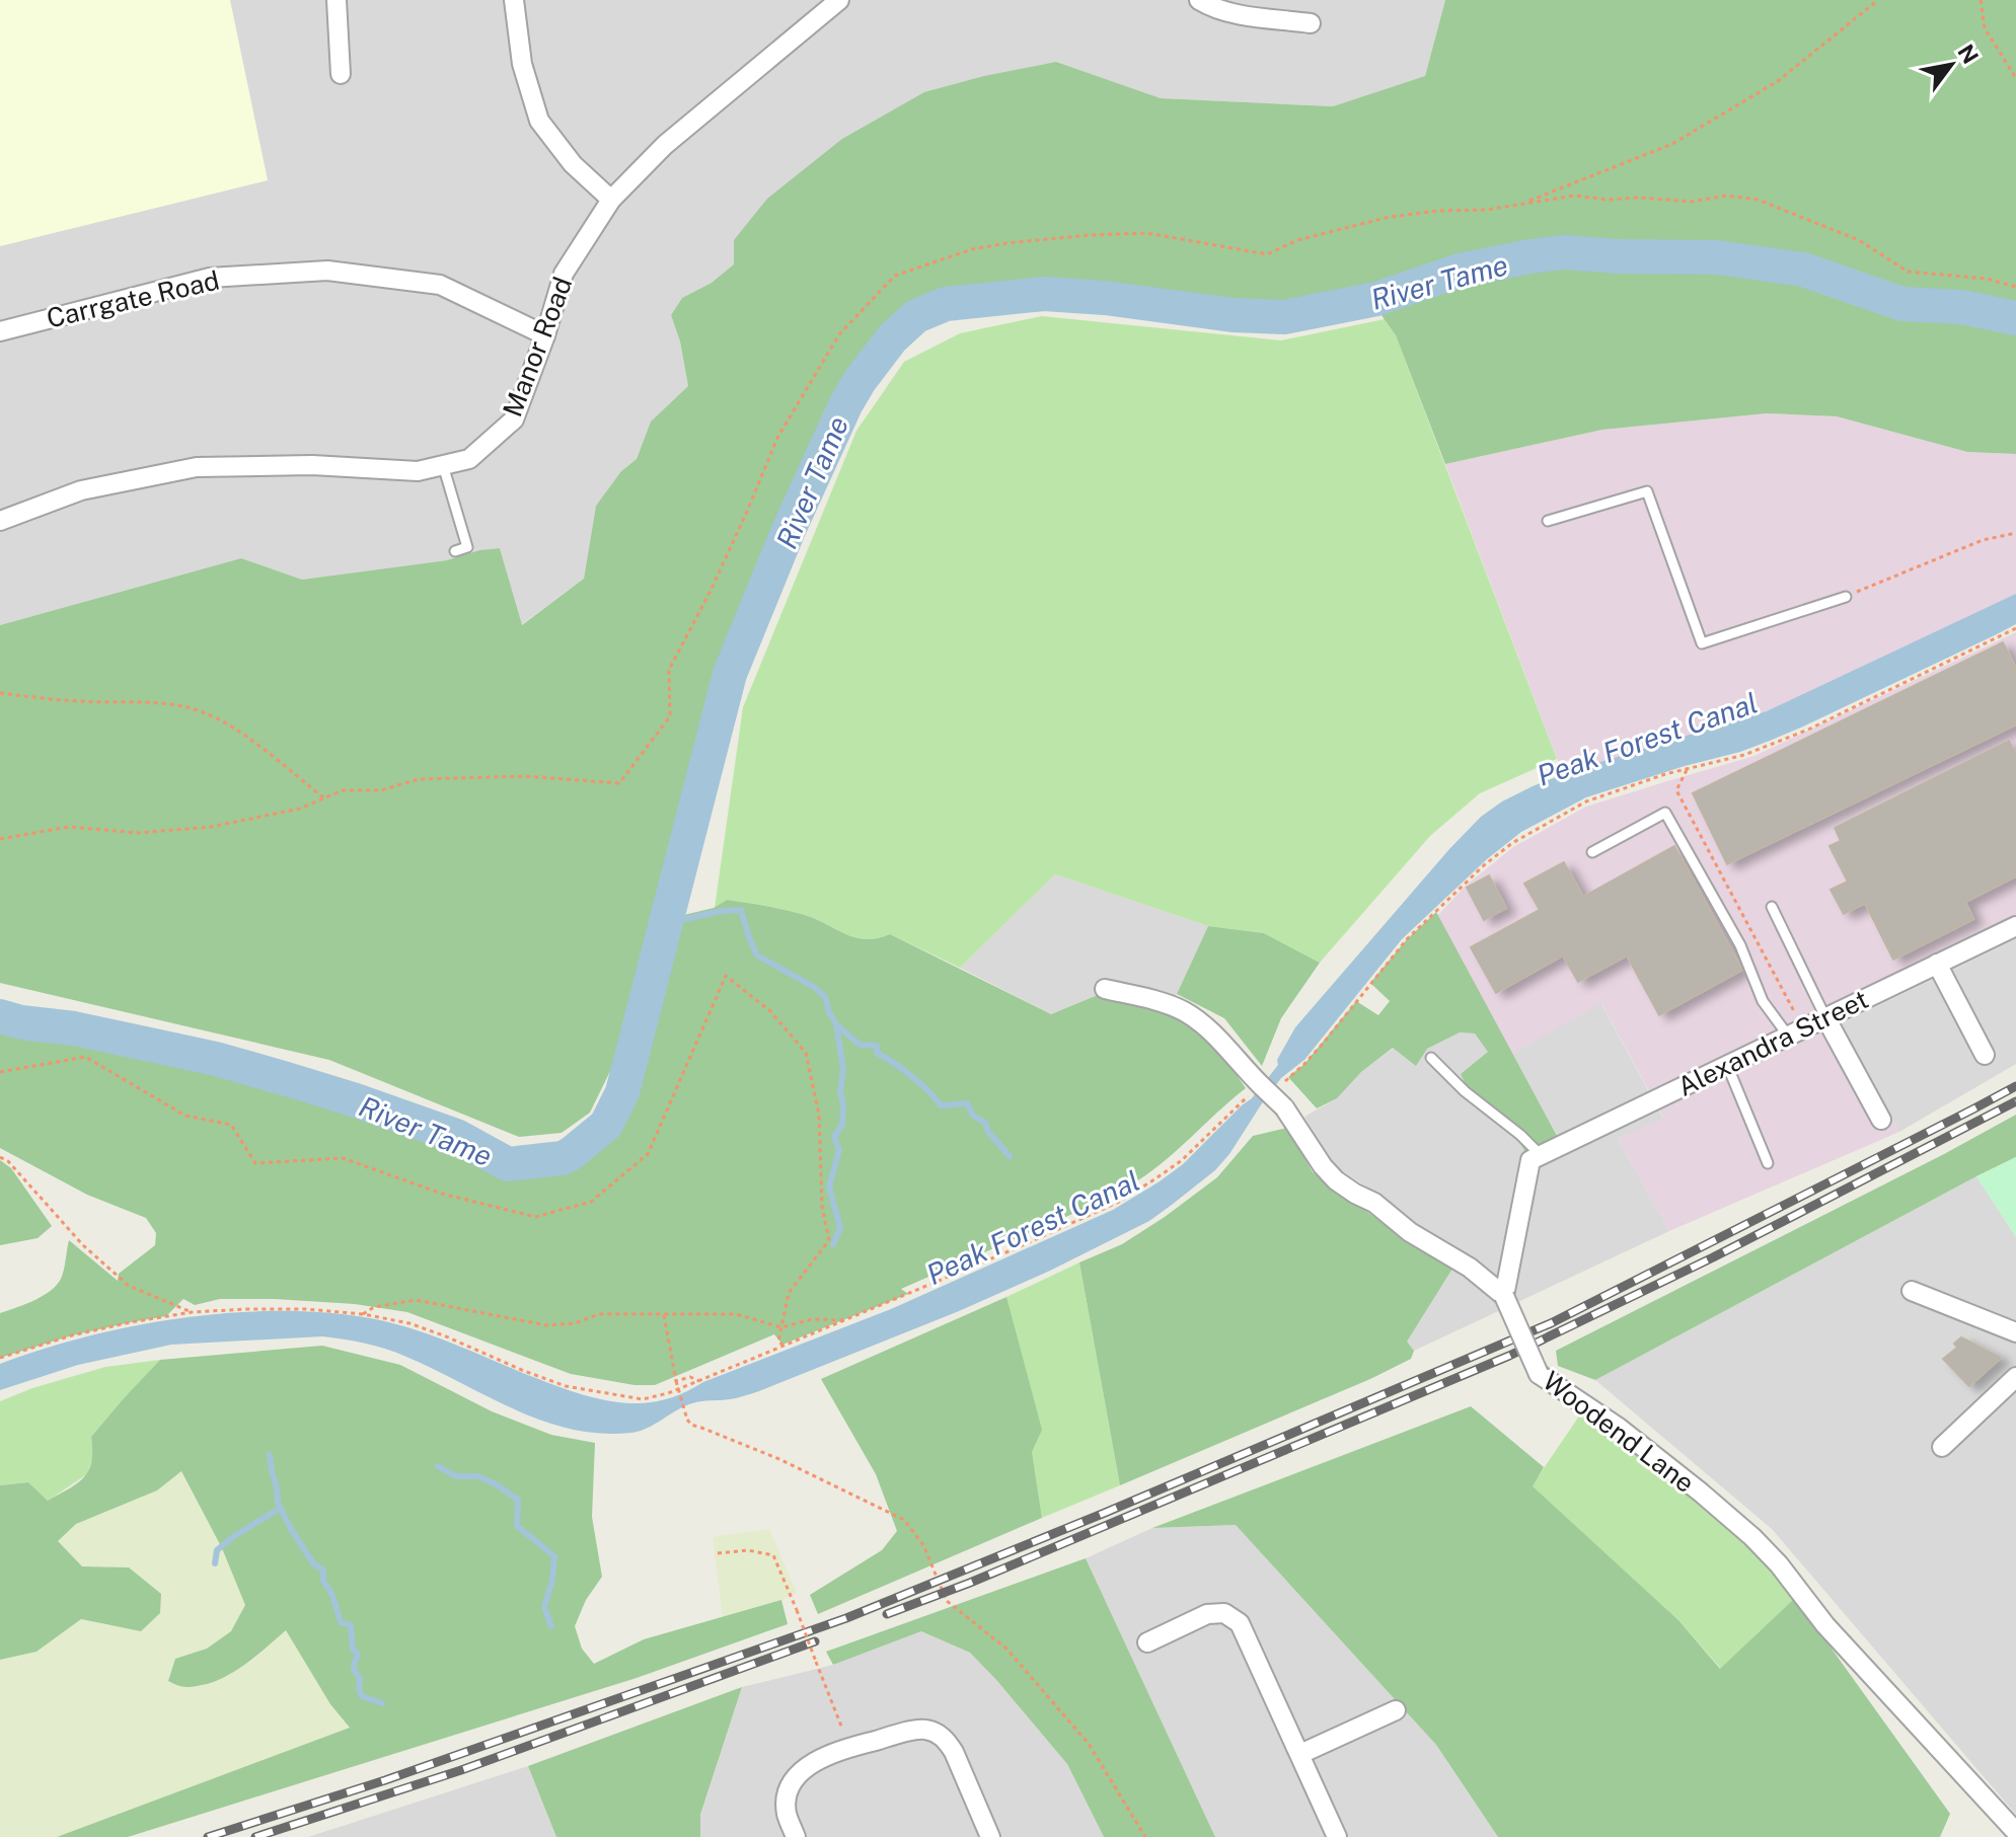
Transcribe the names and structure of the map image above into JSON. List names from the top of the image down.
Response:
{
  "streets": {
    "street": [
      "Carrgate Road",
      "Manor Road",
      "Alexandra Street",
      "Woodend Lane"
    ]
  },
  "crossings": [
    ["Carrgate Road", "Manor Road"]
  ],
  "water": ["River Tame", "Peak Forest Canal"],
  "north": "top right"
}
